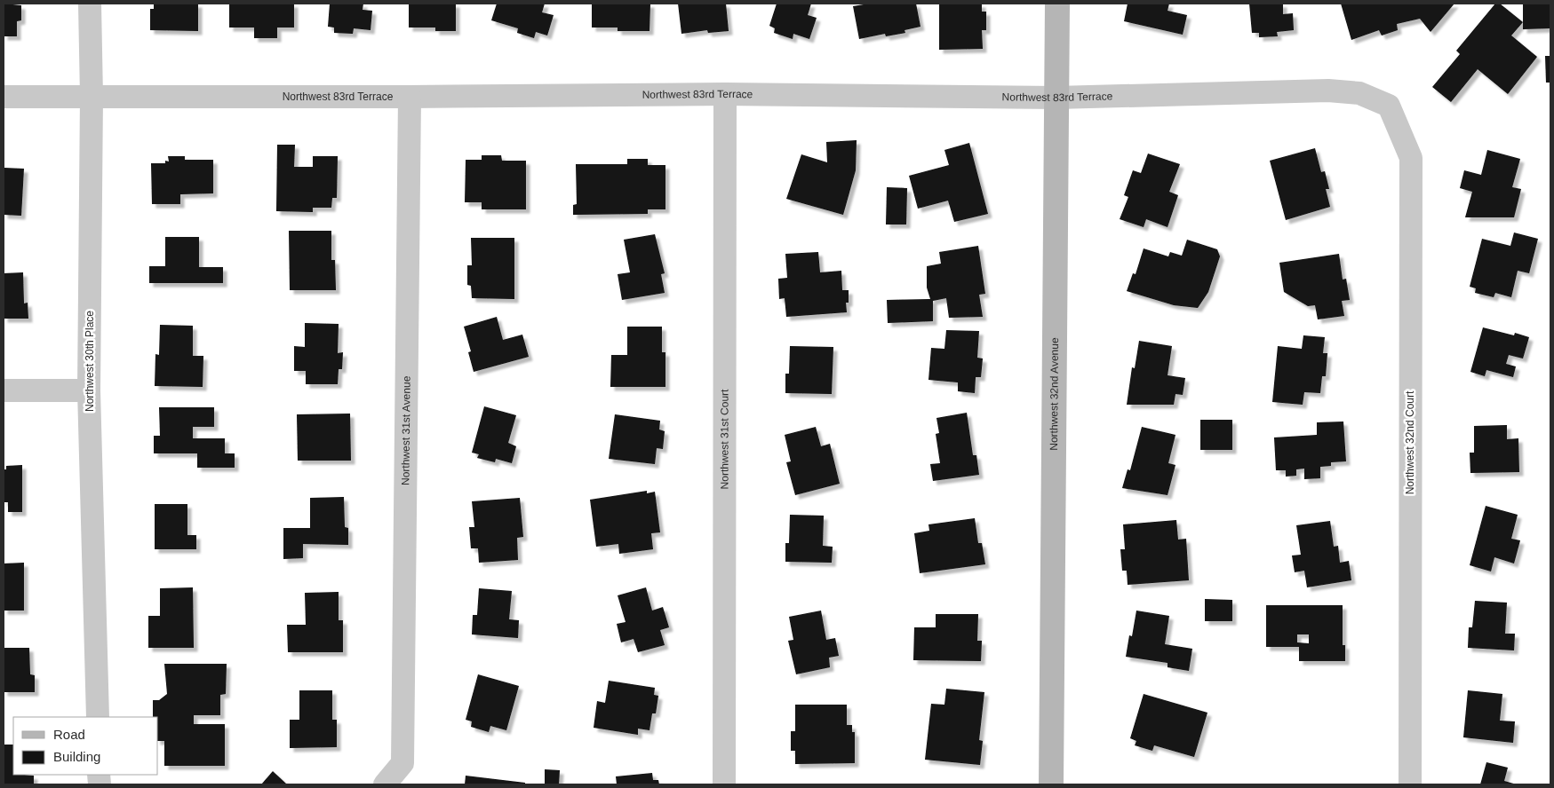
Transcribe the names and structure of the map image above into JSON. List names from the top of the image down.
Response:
{
  "streets": {
    "main road": ["Northwest 32nd Avenue"],
    "street": [
      "Northwest 83rd Terrace",
      "Northwest 30th Place",
      "Northwest 31st Avenue",
      "Northwest 31st Court",
      "Northwest 32nd Court"
    ]
  },
  "crossings": [
    ["Northwest 83rd Terrace", "Northwest 30th Place"],
    ["Northwest 83rd Terrace", "Northwest 32nd Avenue"],
    ["Northwest 83rd Terrace", "Northwest 31st Avenue"],
    ["Northwest 83rd Terrace", "Northwest 31st Court"],
    ["Northwest 83rd Terrace", "Northwest 32nd Court"]
  ],
  "legend": ["Road", "Building"]
}
